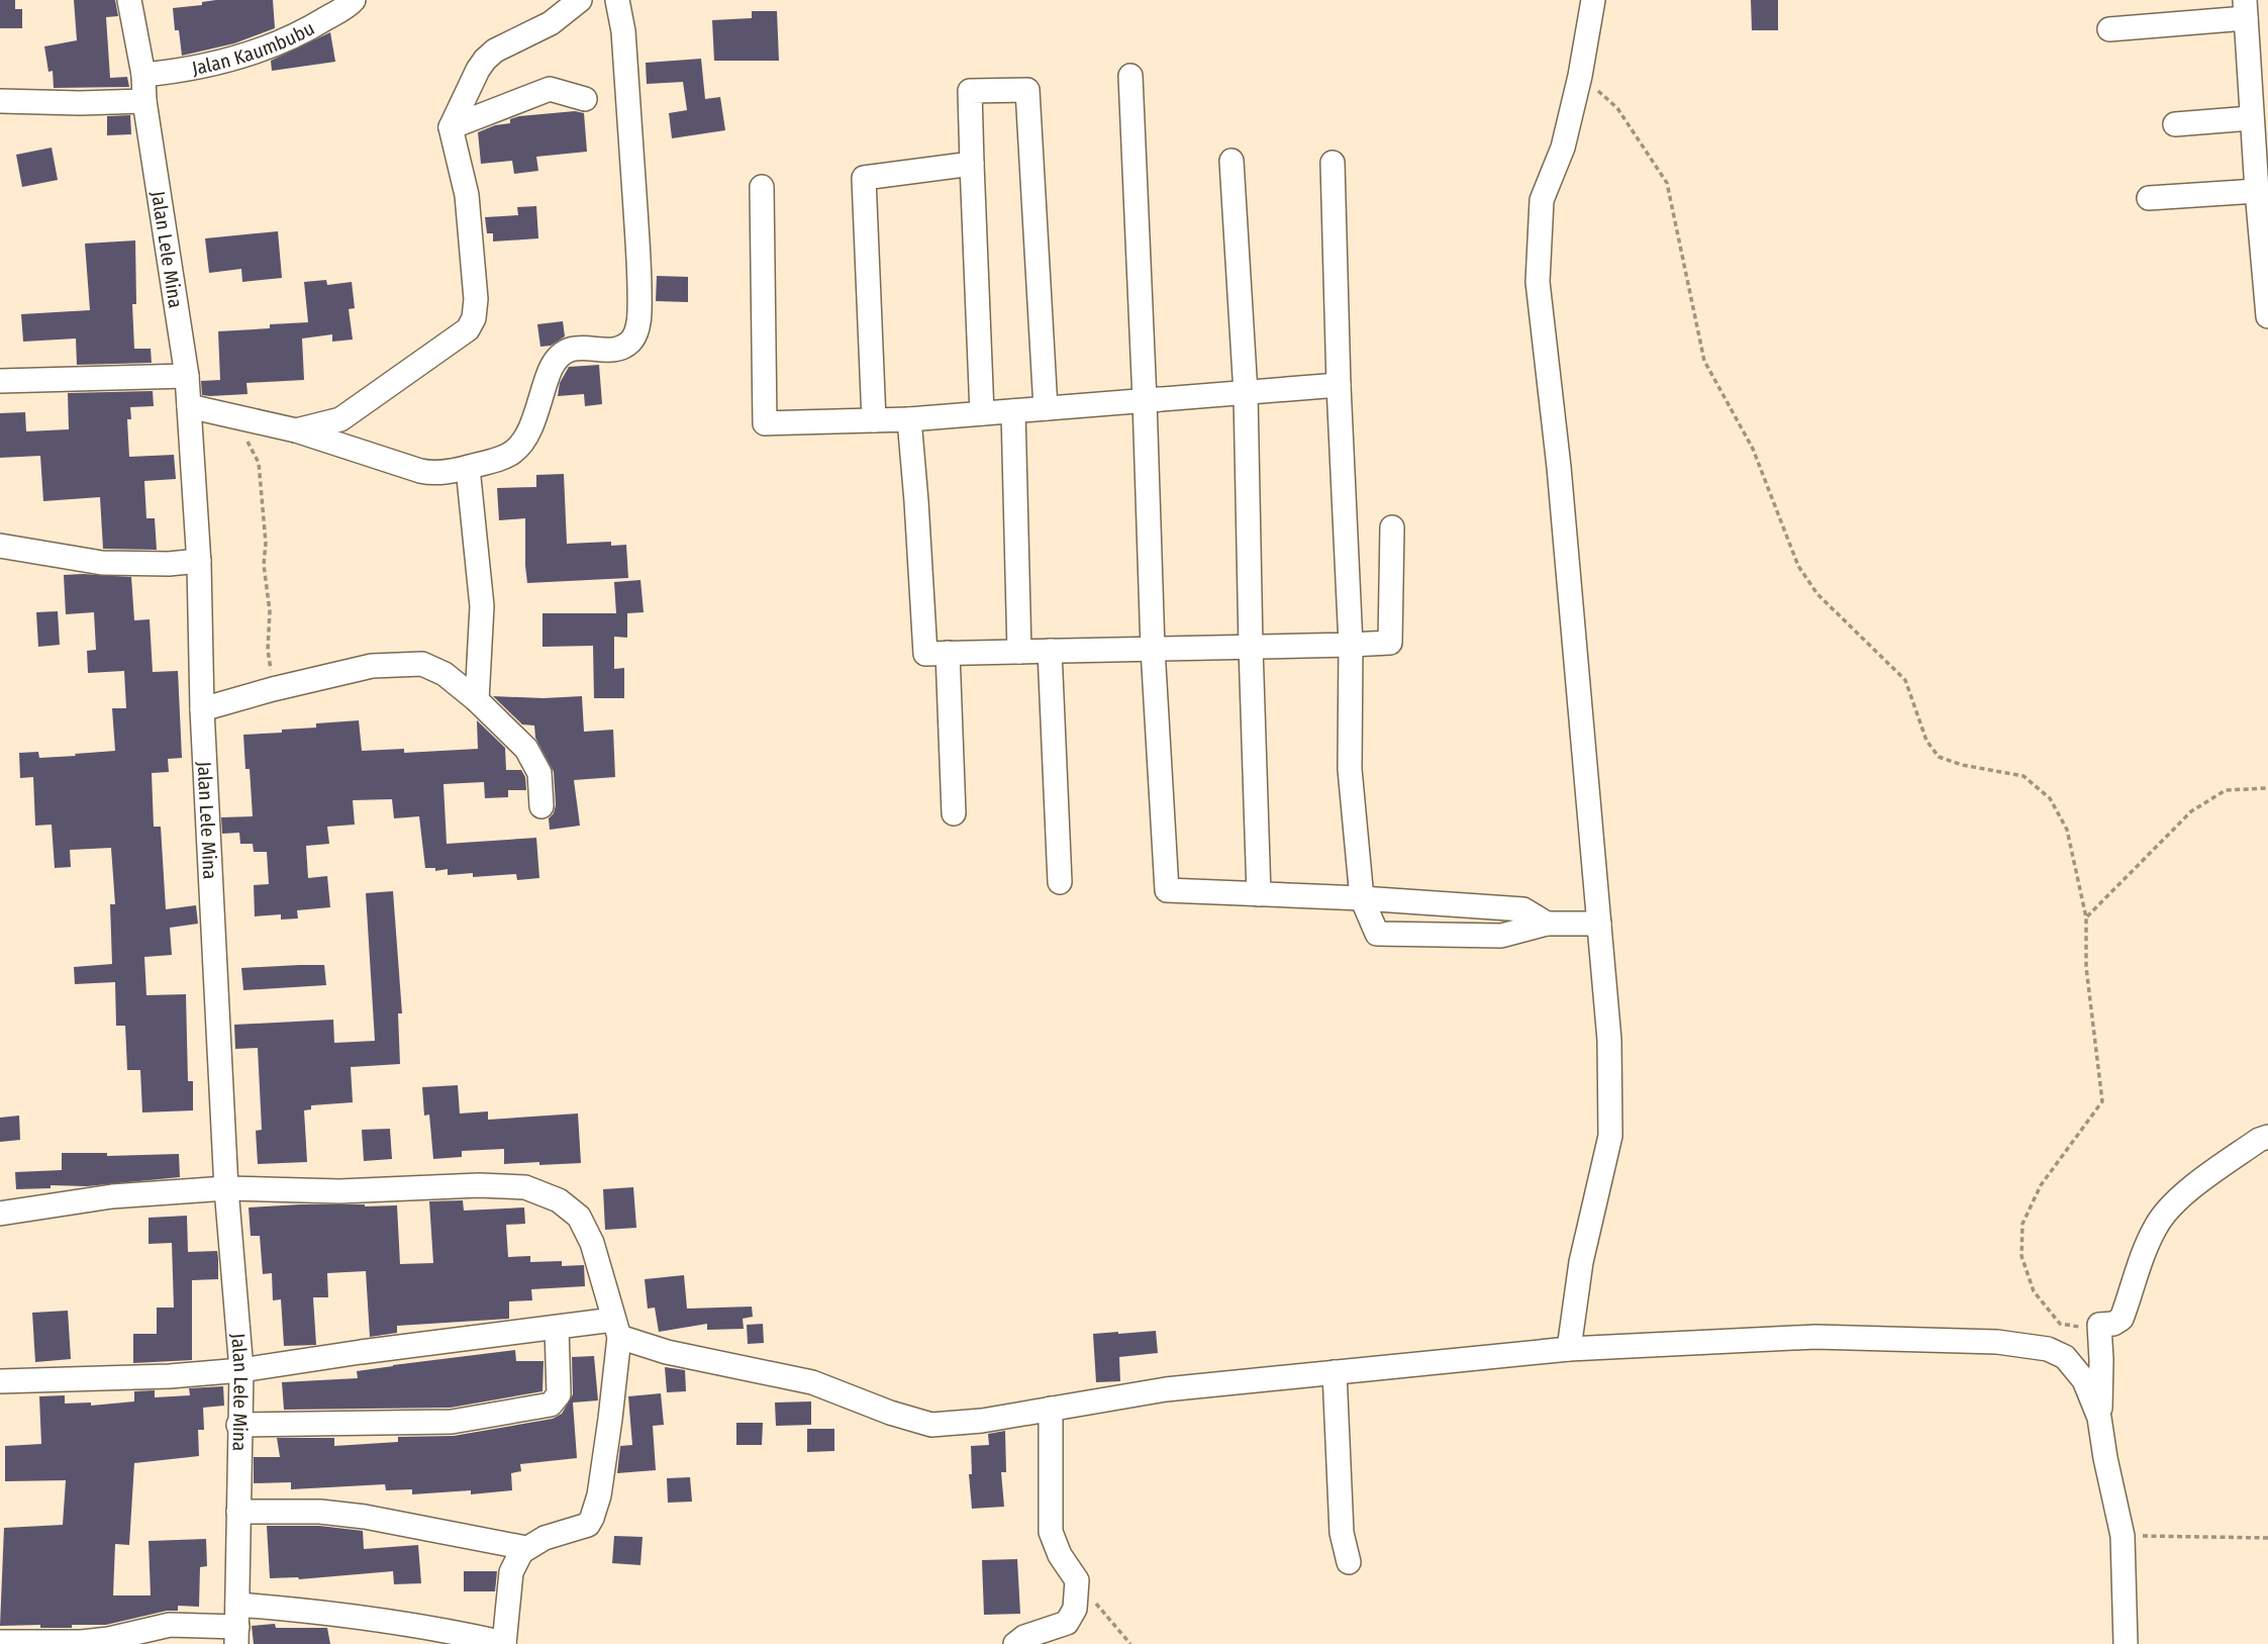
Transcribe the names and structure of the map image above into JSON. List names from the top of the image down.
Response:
{
  "streets": {
    "street": ["Jalan Kaumbubu", "Jalan Lele Mina"]
  },
  "crossings": [
    ["Jalan Kaumbubu", "Jalan Lele Mina"]
  ]
}
